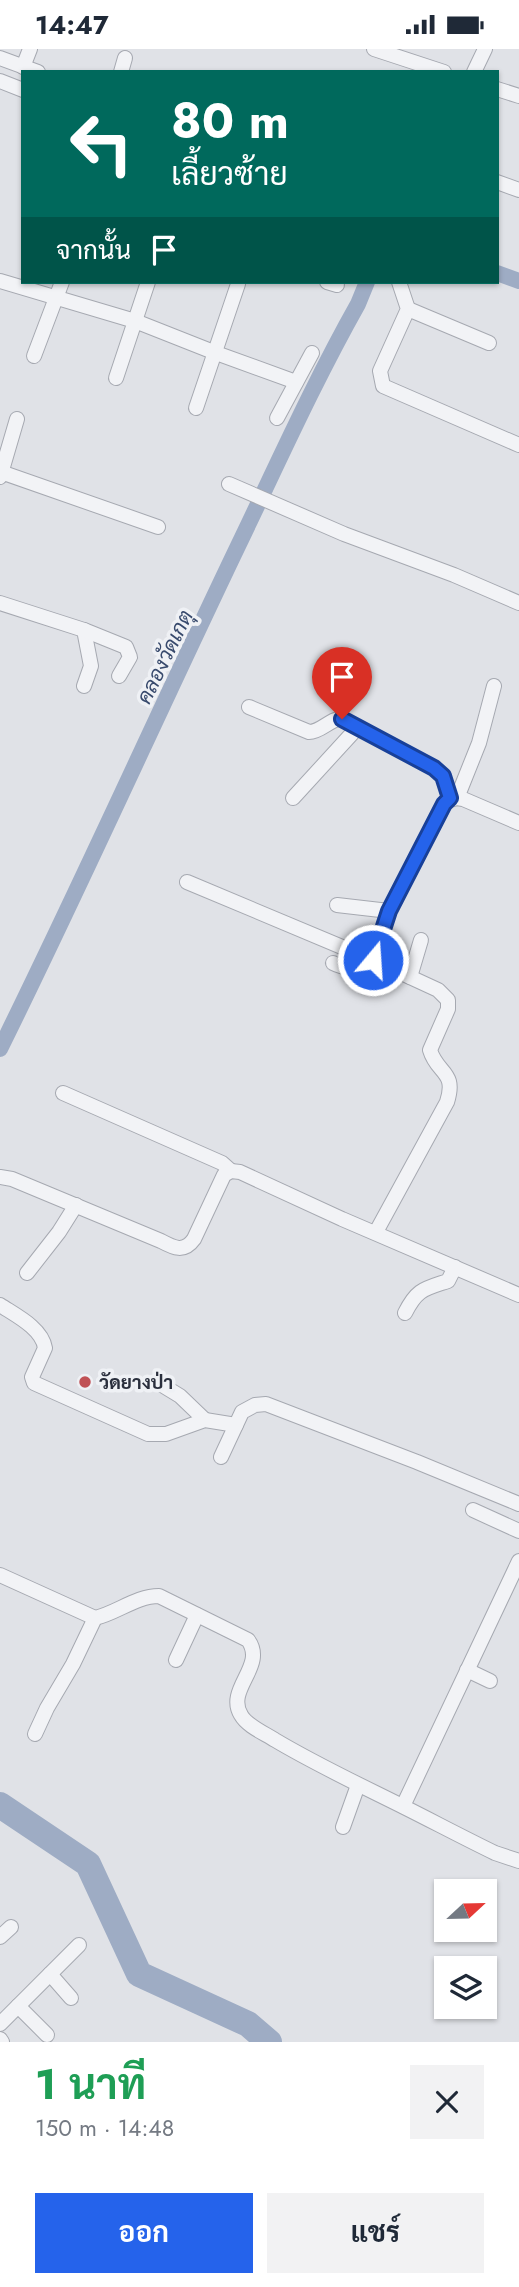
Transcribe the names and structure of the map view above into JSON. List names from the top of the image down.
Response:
{
  "water": ["คลองวัดเกตุ"],
  "places": ["วัดยางป่า"],
  "north": "right",
  "page": {
    "status": "14:47",
    "turn": ["80 m", "เลี้ยวซ้าย"],
    "then": "จากนั้น",
    "heading": ["1 นาที", "150 m · 14:48"],
    "buttons": ["ออก", "แชร์"]
  }
}
